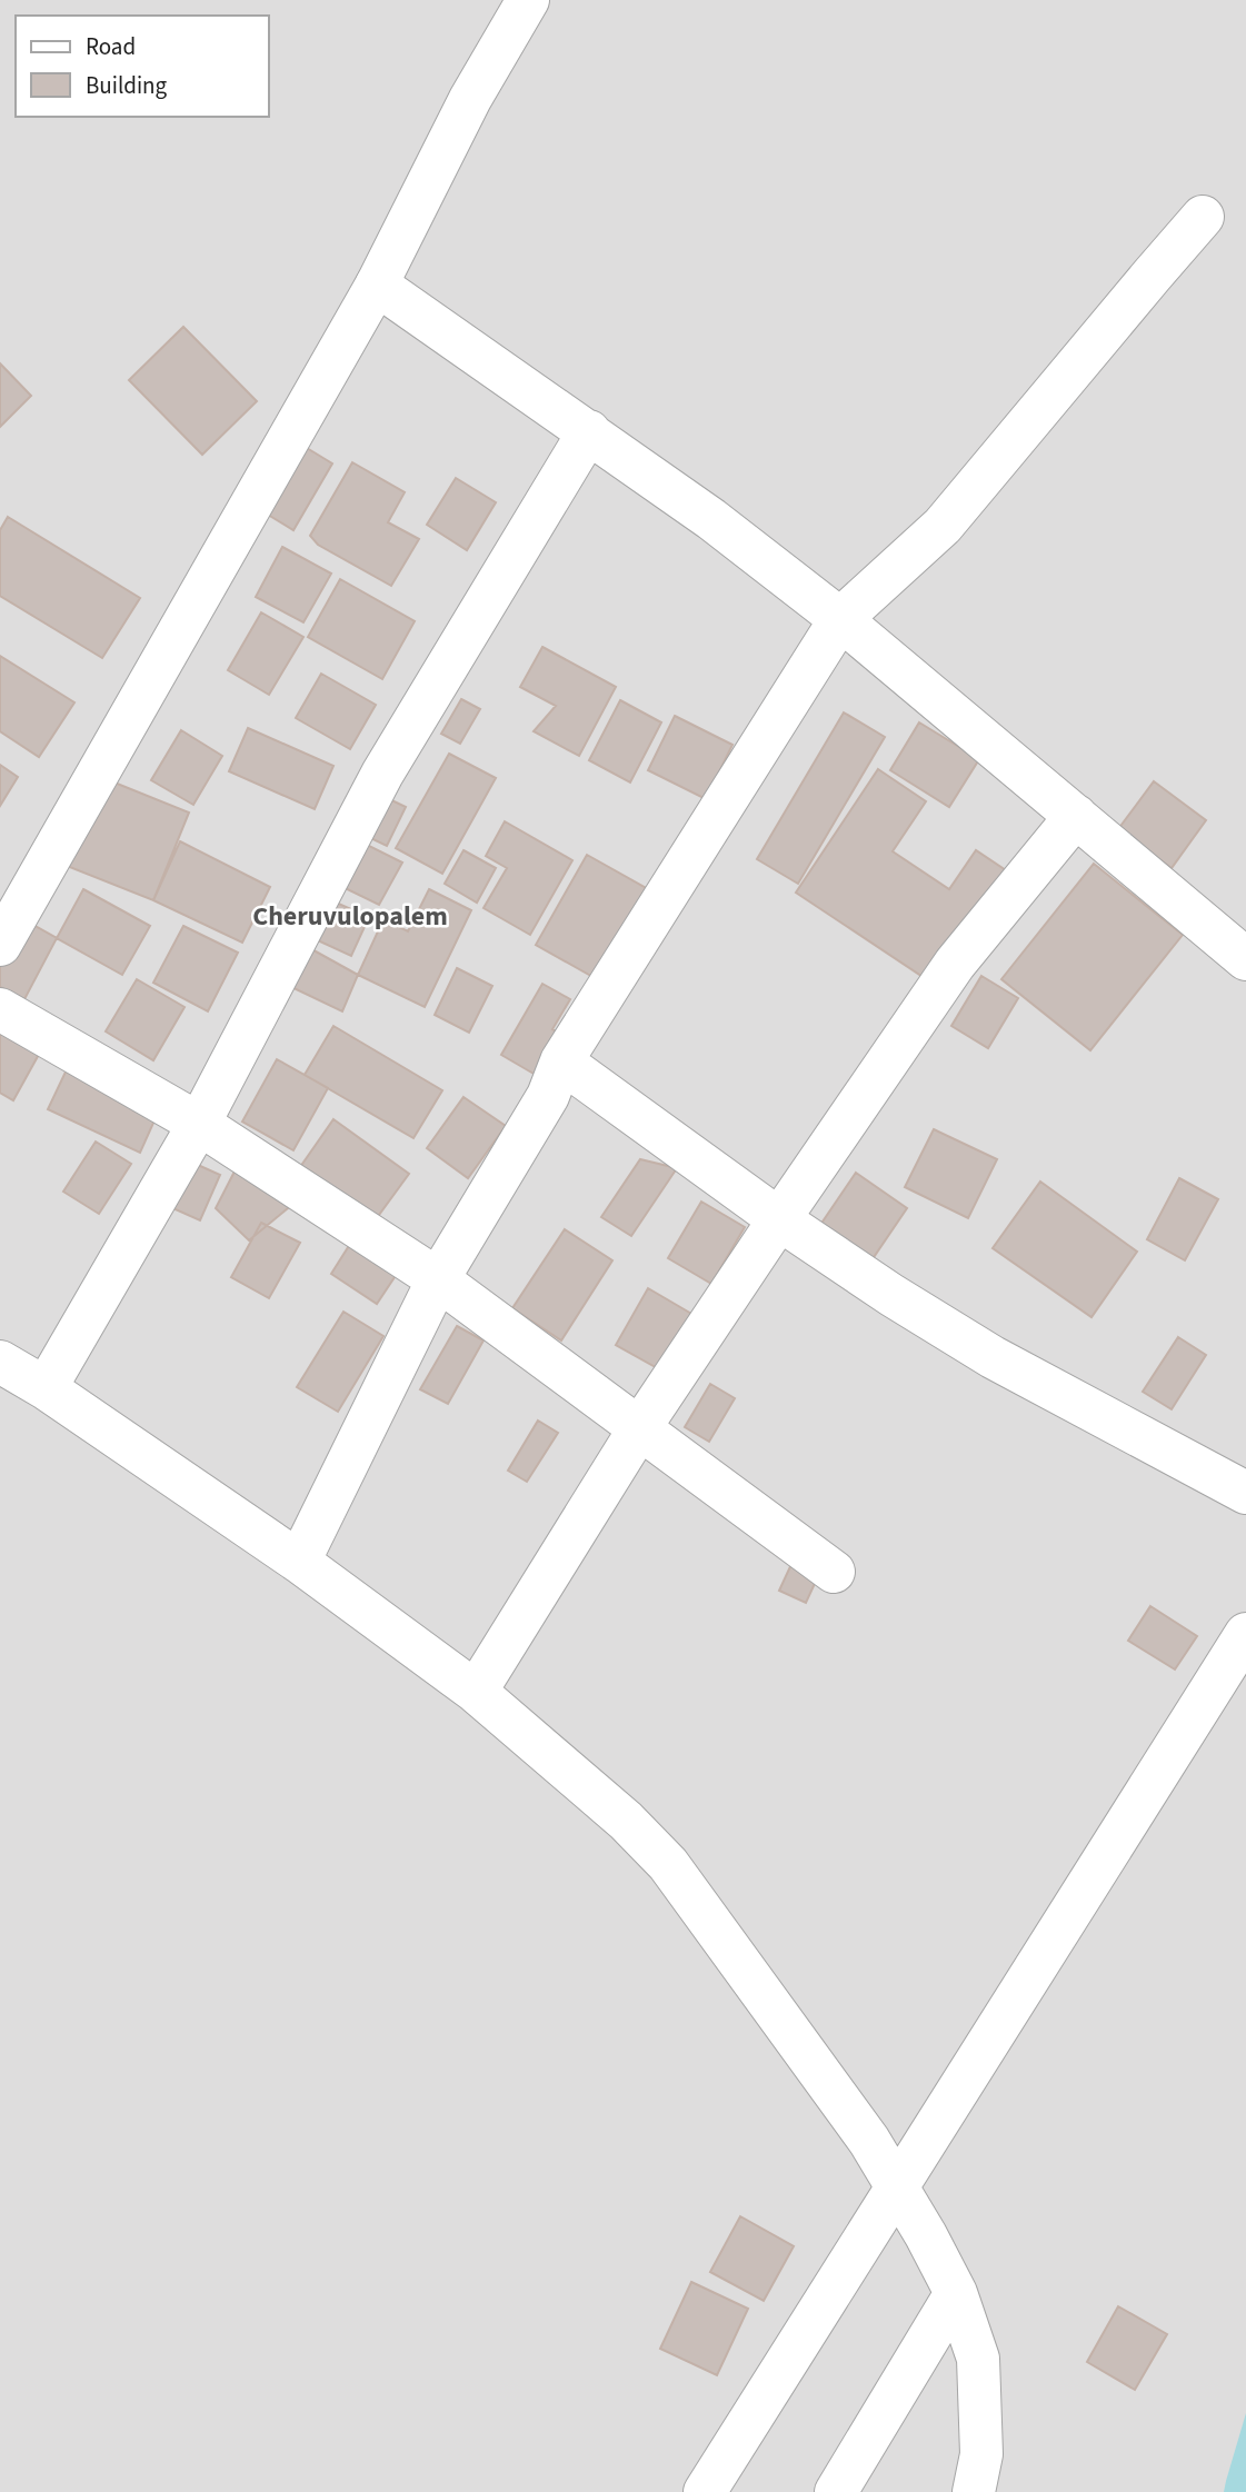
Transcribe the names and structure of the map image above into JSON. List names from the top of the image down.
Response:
{
  "districts": ["Cheruvulopalem"],
  "legend": ["Road", "Building"]
}
